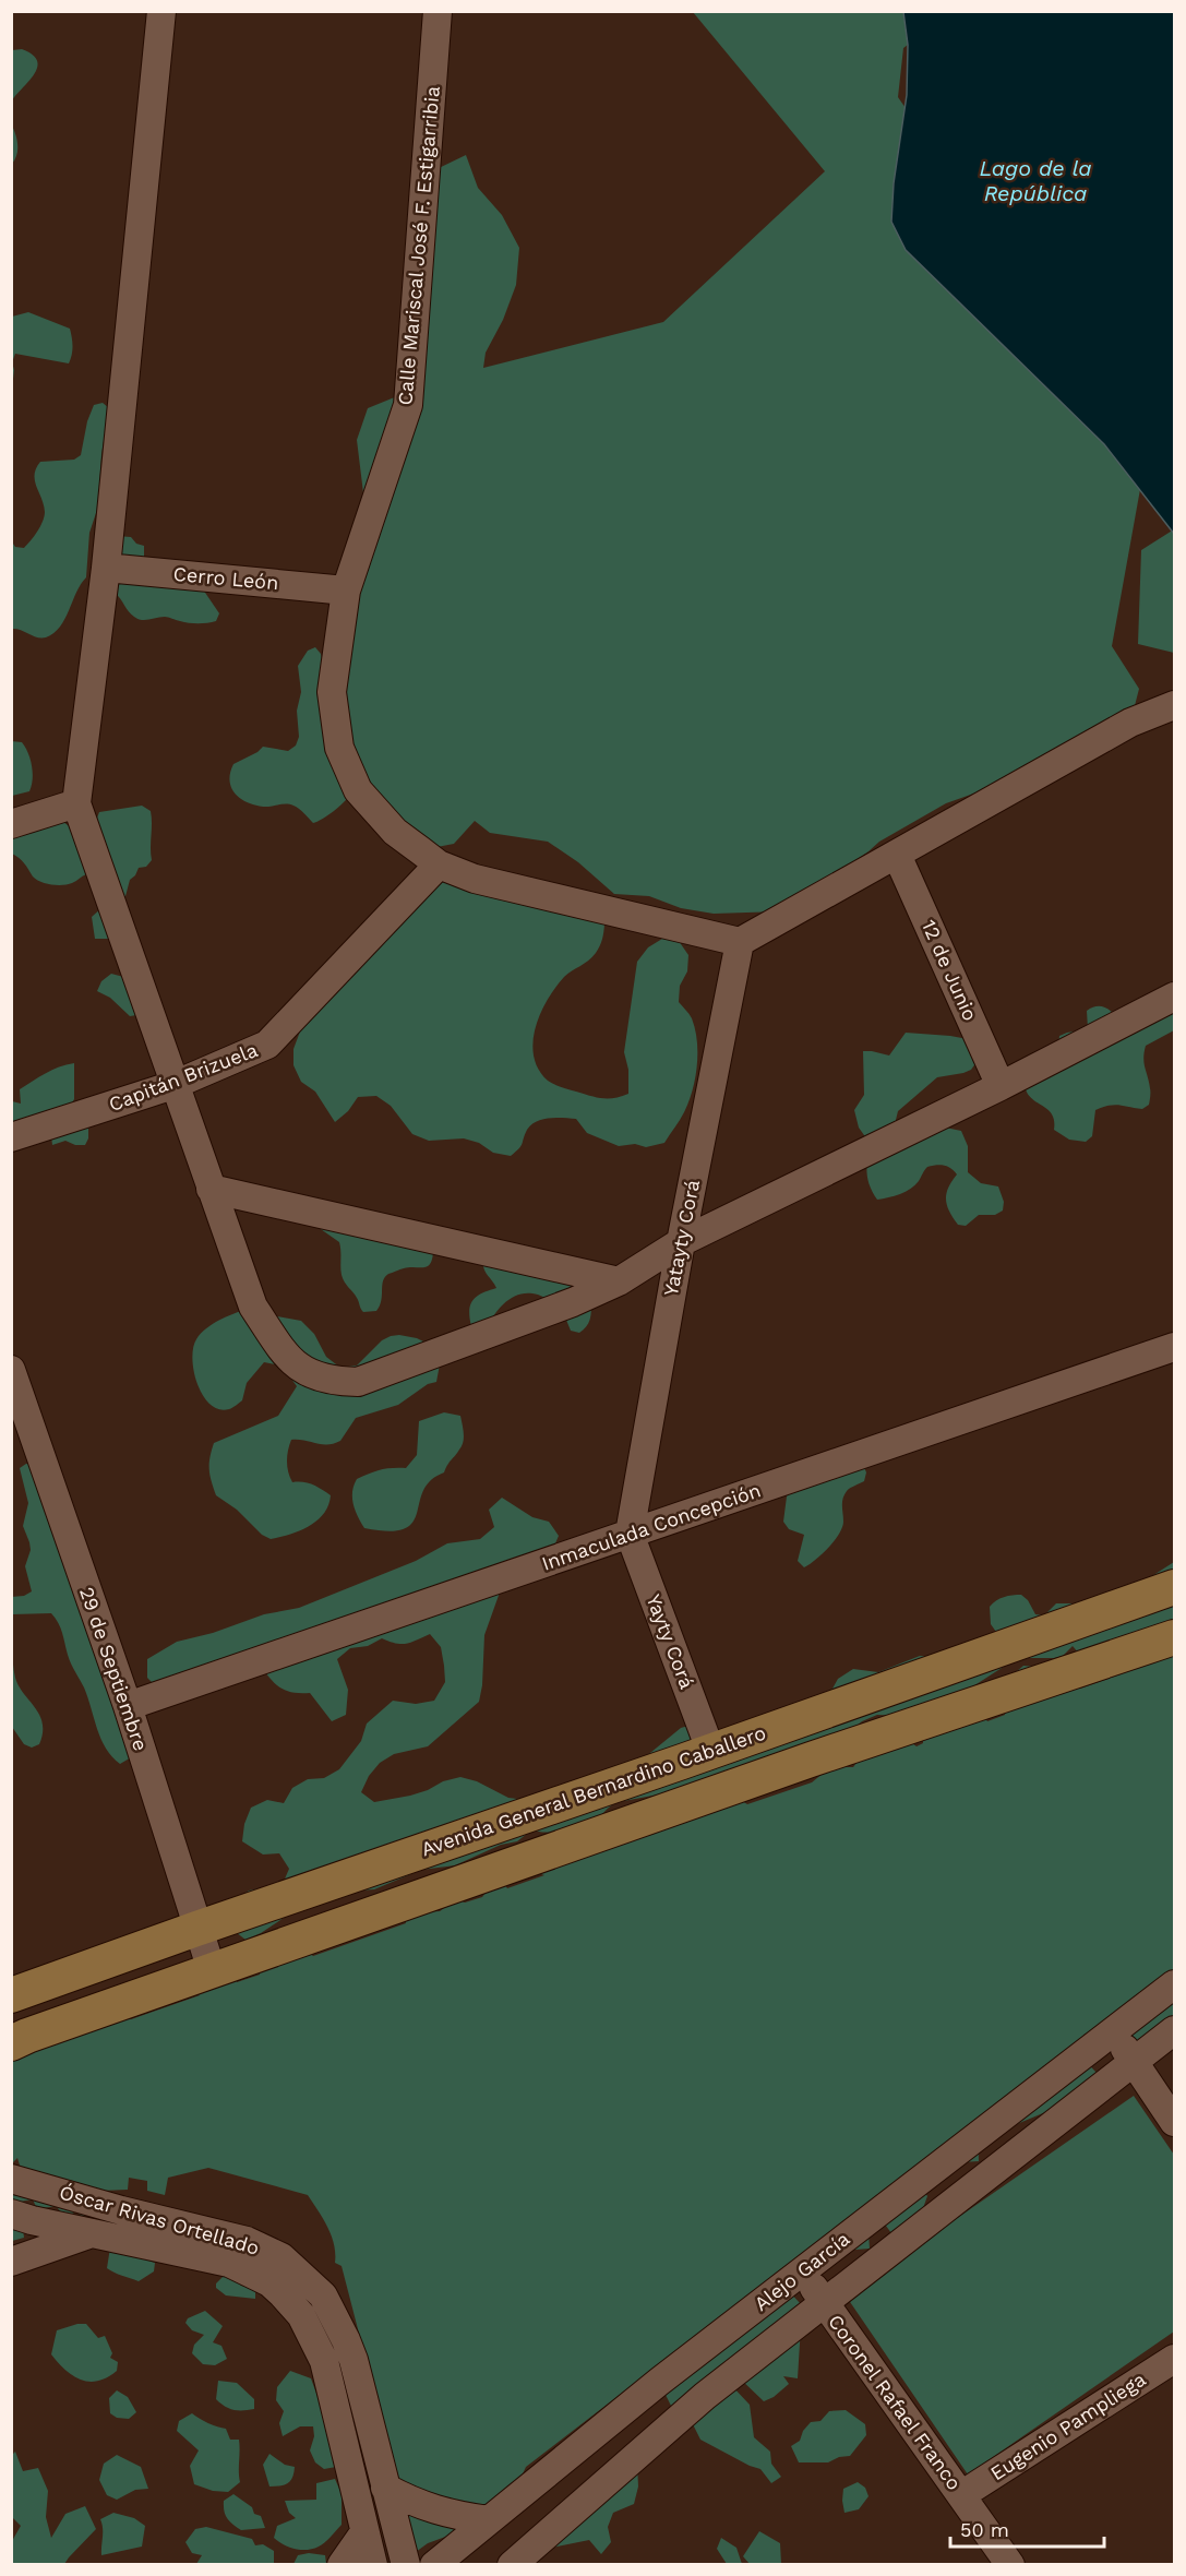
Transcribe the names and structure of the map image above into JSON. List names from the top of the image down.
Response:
{
  "streets": {
    "main road": ["Avenida General Bernardino Caballero"],
    "street": [
      "Calle Mariscal José F. Estigarribia",
      "Cerro León",
      "12 de Junio",
      "Capitán Brizuela",
      "Yatayty Corá",
      "Inmaculada Concepción",
      "Yayty Corá",
      "29 de Septiembre",
      "Óscar Rivas Ortellado",
      "Alejo García",
      "Coronel Rafael Franco",
      "Eugenio Pampliega"
    ]
  },
  "crossings": [
    ["Calle Mariscal José F. Estigarribia", "Cerro León"],
    ["Calle Mariscal José F. Estigarribia", "Capitán Brizuela"],
    ["Calle Mariscal José F. Estigarribia", "Yatayty Corá"],
    ["Yatayty Corá", "Inmaculada Concepción"],
    ["Yatayty Corá", "Yayty Corá"],
    ["Inmaculada Concepción", "Yayty Corá"],
    ["Inmaculada Concepción", "29 de Septiembre"],
    ["Yayty Corá", "Avenida General Bernardino Caballero"],
    ["29 de Septiembre", "Avenida General Bernardino Caballero"],
    ["Alejo García", "Coronel Rafael Franco"],
    ["Coronel Rafael Franco", "Eugenio Pampliega"]
  ],
  "water": ["Lago de la República"],
  "scale_bar": "50 m"
}
